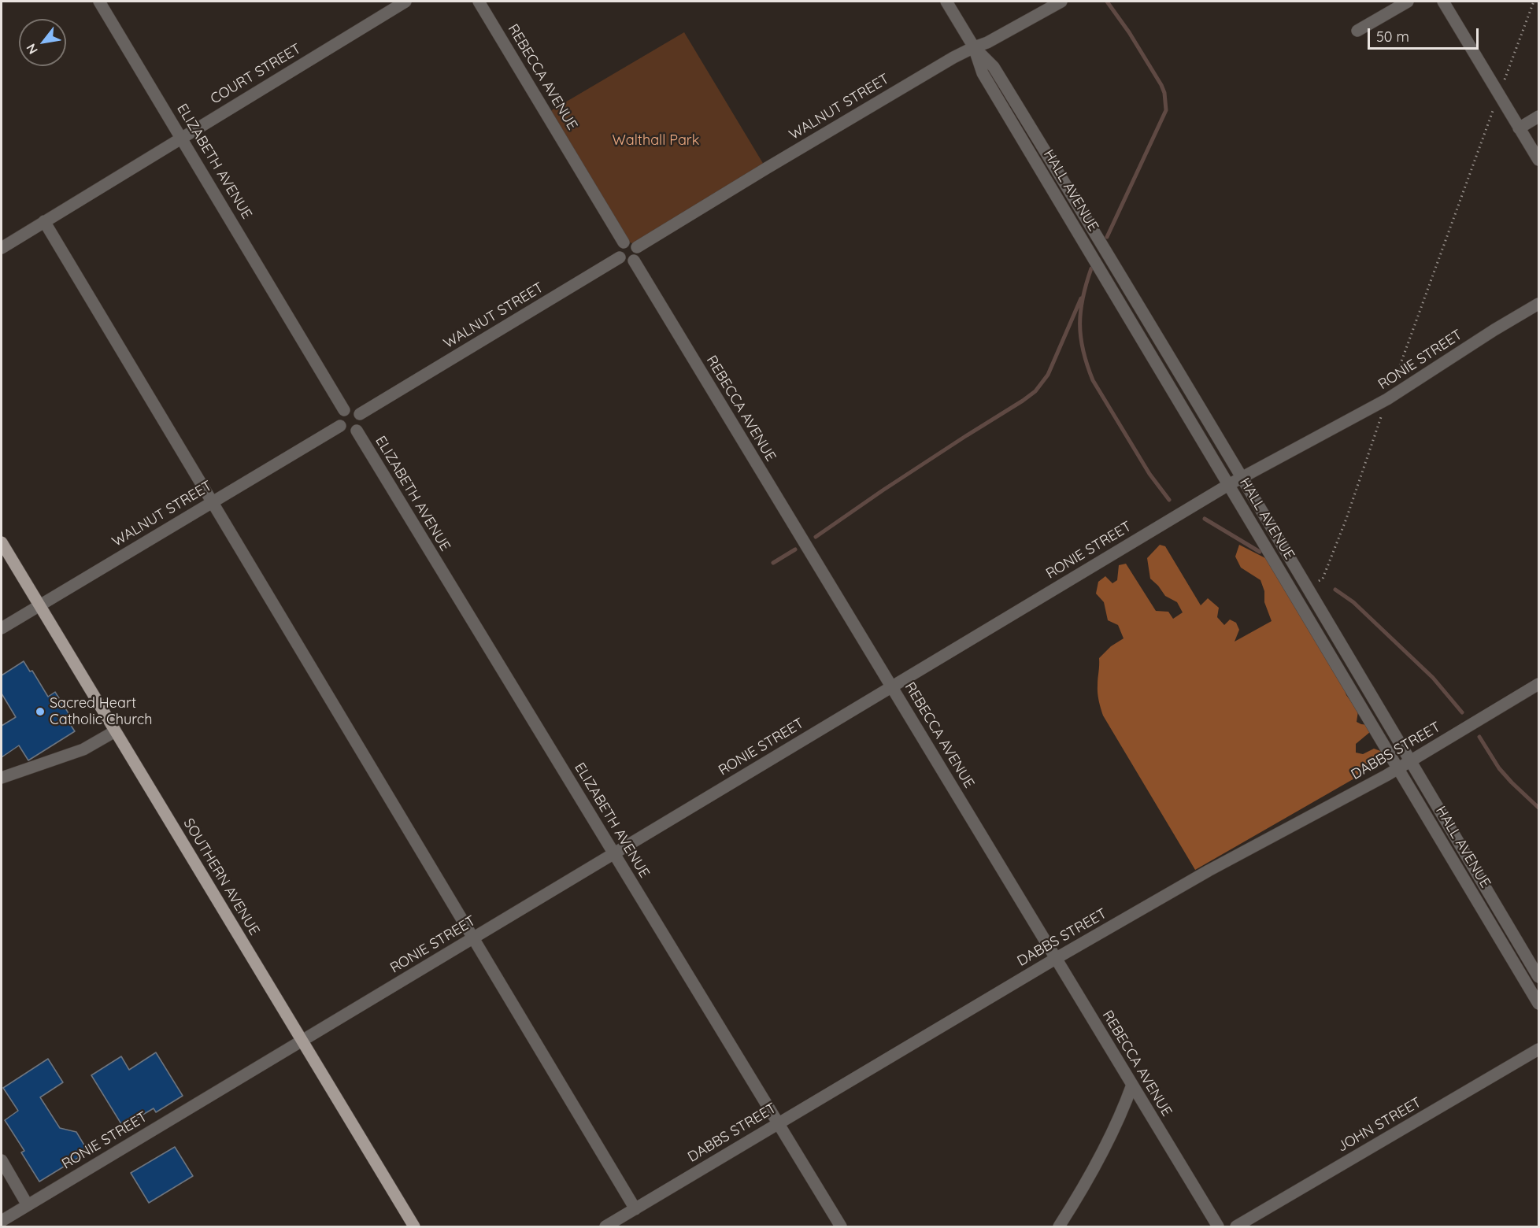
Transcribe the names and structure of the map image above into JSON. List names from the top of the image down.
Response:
{
  "streets": {
    "main road": ["SOUTHERN AVENUE"],
    "street": [
      "COURT STREET",
      "REBECCA AVENUE",
      "WALNUT STREET",
      "ELIZABETH AVENUE",
      "HALL AVENUE",
      "RONIE STREET",
      "DABBS STREET",
      "JOHN STREET"
    ]
  },
  "crossings": [
    ["COURT STREET", "ELIZABETH AVENUE"],
    ["REBECCA AVENUE", "WALNUT STREET"],
    ["REBECCA AVENUE", "RONIE STREET"],
    ["REBECCA AVENUE", "DABBS STREET"],
    ["WALNUT STREET", "ELIZABETH AVENUE"],
    ["WALNUT STREET", "HALL AVENUE"],
    ["WALNUT STREET", "SOUTHERN AVENUE"],
    ["ELIZABETH AVENUE", "RONIE STREET"],
    ["ELIZABETH AVENUE", "DABBS STREET"],
    ["HALL AVENUE", "RONIE STREET"],
    ["HALL AVENUE", "DABBS STREET"],
    ["RONIE STREET", "SOUTHERN AVENUE"]
  ],
  "parks": ["Walthall Park"],
  "places": ["Sacred Heart Catholic Church"],
  "scale_bar": "50 m",
  "north": "bottom left"
}
